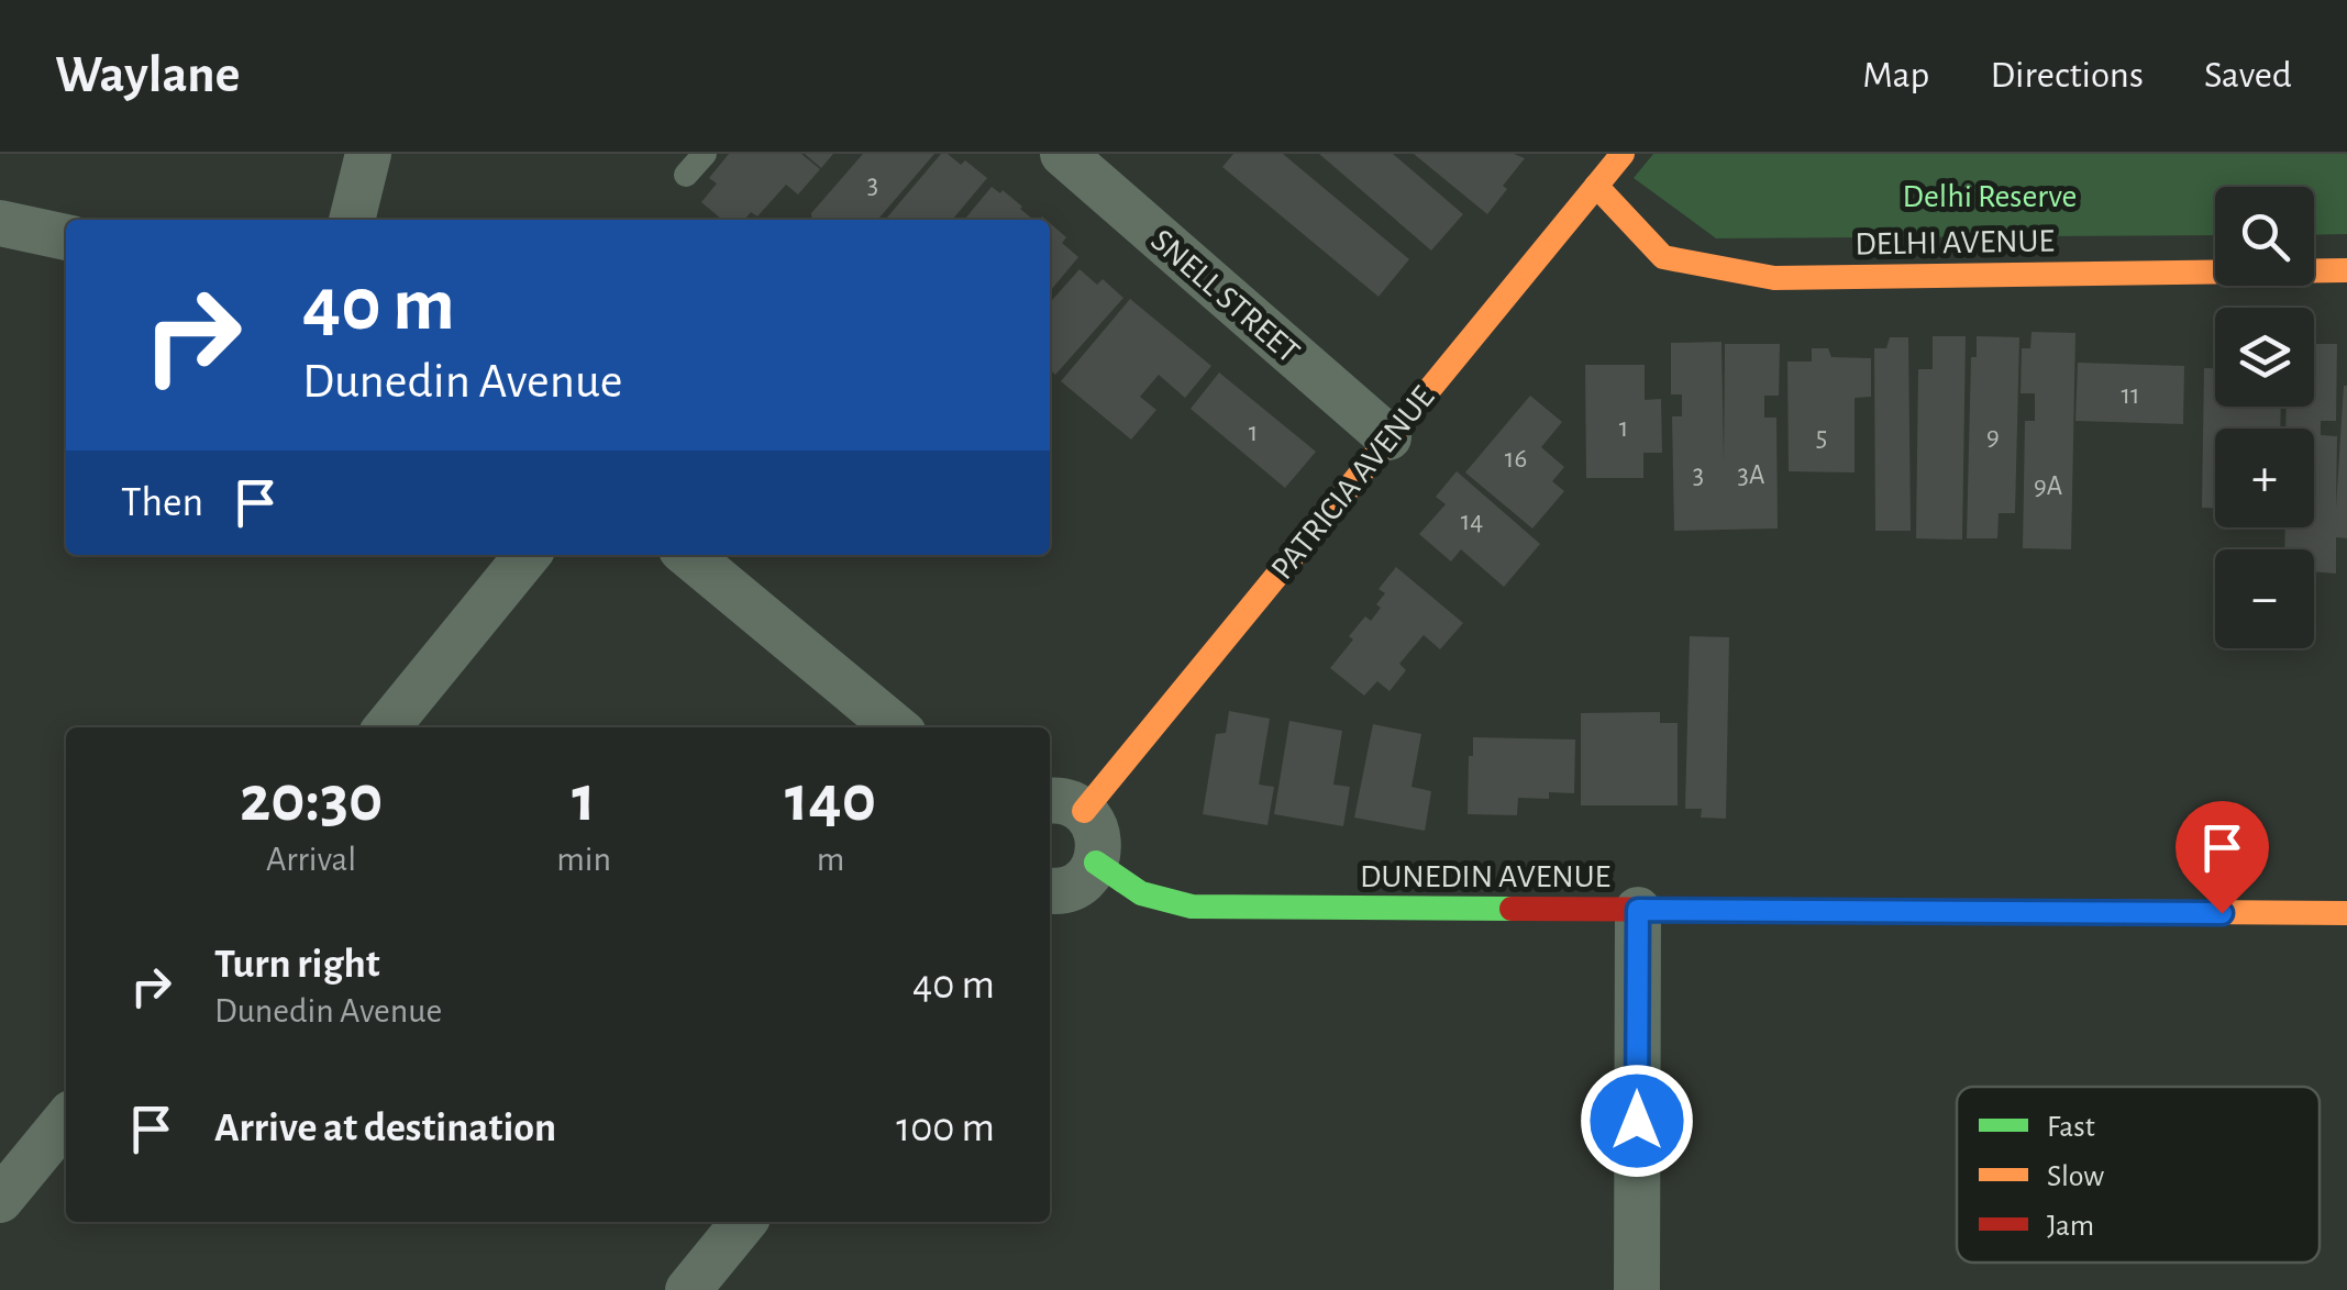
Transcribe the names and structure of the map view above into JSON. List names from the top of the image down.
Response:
{
  "streets": {
    "street": [
      "DELHI AVENUE",
      "SNELL STREET",
      "PATRICIA AVENUE",
      "DUNEDIN AVENUE"
    ]
  },
  "crossings": [
    ["DELHI AVENUE", "PATRICIA AVENUE"],
    ["SNELL STREET", "PATRICIA AVENUE"]
  ],
  "parks": ["Delhi Reserve"],
  "house_numbers": [
    "3",
    "11",
    "1",
    "1",
    "5",
    "9",
    "16",
    "3",
    "3A",
    "9A",
    "14"
  ],
  "legend": ["Fast", "Slow", "Jam"],
  "page": {
    "header": "Waylane",
    "nav": ["Map", "Directions", "Saved"],
    "map_buttons": ["+", "−"],
    "turn": ["40 m", "Dunedin Avenue"],
    "then": "Then",
    "eta": [
      "20:30",
      "Arrival",
      "1",
      "min",
      "140",
      "m"
    ],
    "list": [
      {
        "name": "Turn right",
        "note": "Dunedin Avenue",
        "value": "40 m"
      },
      {
        "name": "Arrive at destination",
        "value": "100 m"
      }
    ]
  }
}
